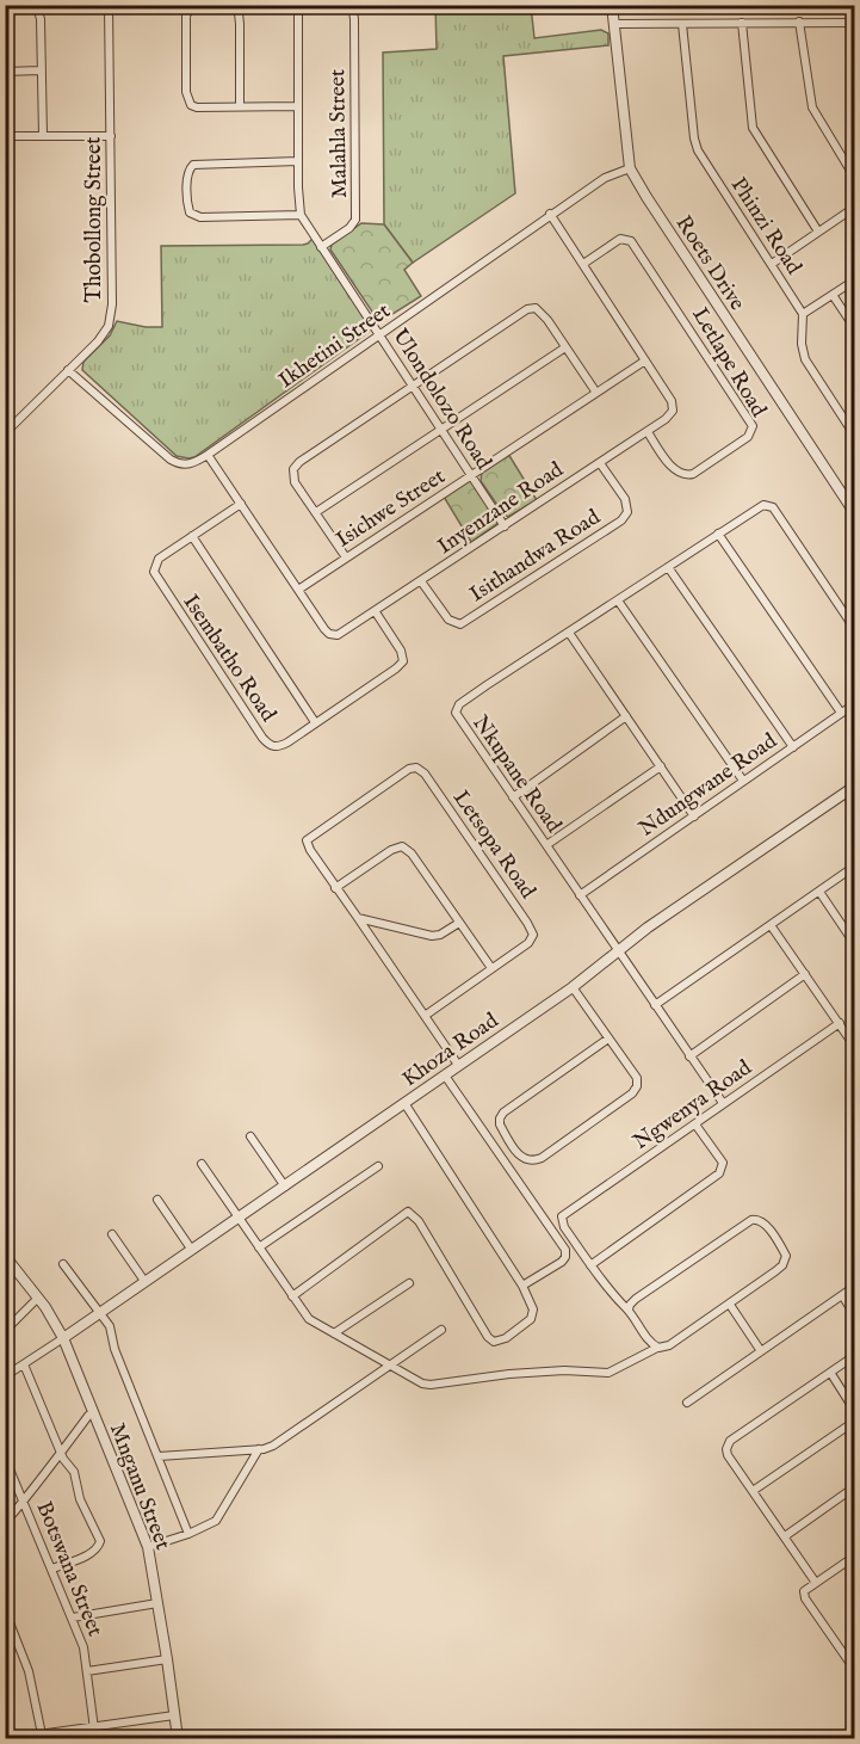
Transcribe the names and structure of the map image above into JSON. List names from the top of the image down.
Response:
{
  "streets": {
    "street": [
      "Malahla Street",
      "Thobollong Street",
      "Phinzi Road",
      "Roets Drive",
      "Ikhetini Street",
      "Letlape Road",
      "Ulondolozo Road",
      "Isichwe Street",
      "Inyenzane Road",
      "Isithandwa Road",
      "Isembatho Road",
      "Nkupane Road",
      "Ndungwane Road",
      "Letsopa Road",
      "Khoza Road",
      "Ngwenya Road",
      "Mnganu Street",
      "Botswana Street"
    ]
  },
  "crossings": [
    ["Malahla Street", "Ulondolozo Road"],
    ["Thobollong Street", "Ikhetini Street"],
    ["Roets Drive", "Ikhetini Street"],
    ["Ikhetini Street", "Ulondolozo Road"],
    ["Ikhetini Street", "Inyenzane Road"],
    ["Letlape Road", "Inyenzane Road"],
    ["Ulondolozo Road", "Isichwe Street"],
    ["Ulondolozo Road", "Inyenzane Road"],
    ["Isichwe Street", "Inyenzane Road"],
    ["Inyenzane Road", "Isithandwa Road"],
    ["Inyenzane Road", "Isembatho Road"],
    ["Nkupane Road", "Ndungwane Road"],
    ["Nkupane Road", "Khoza Road"],
    ["Nkupane Road", "Ngwenya Road"],
    ["Khoza Road", "Mnganu Street"]
  ]
}
